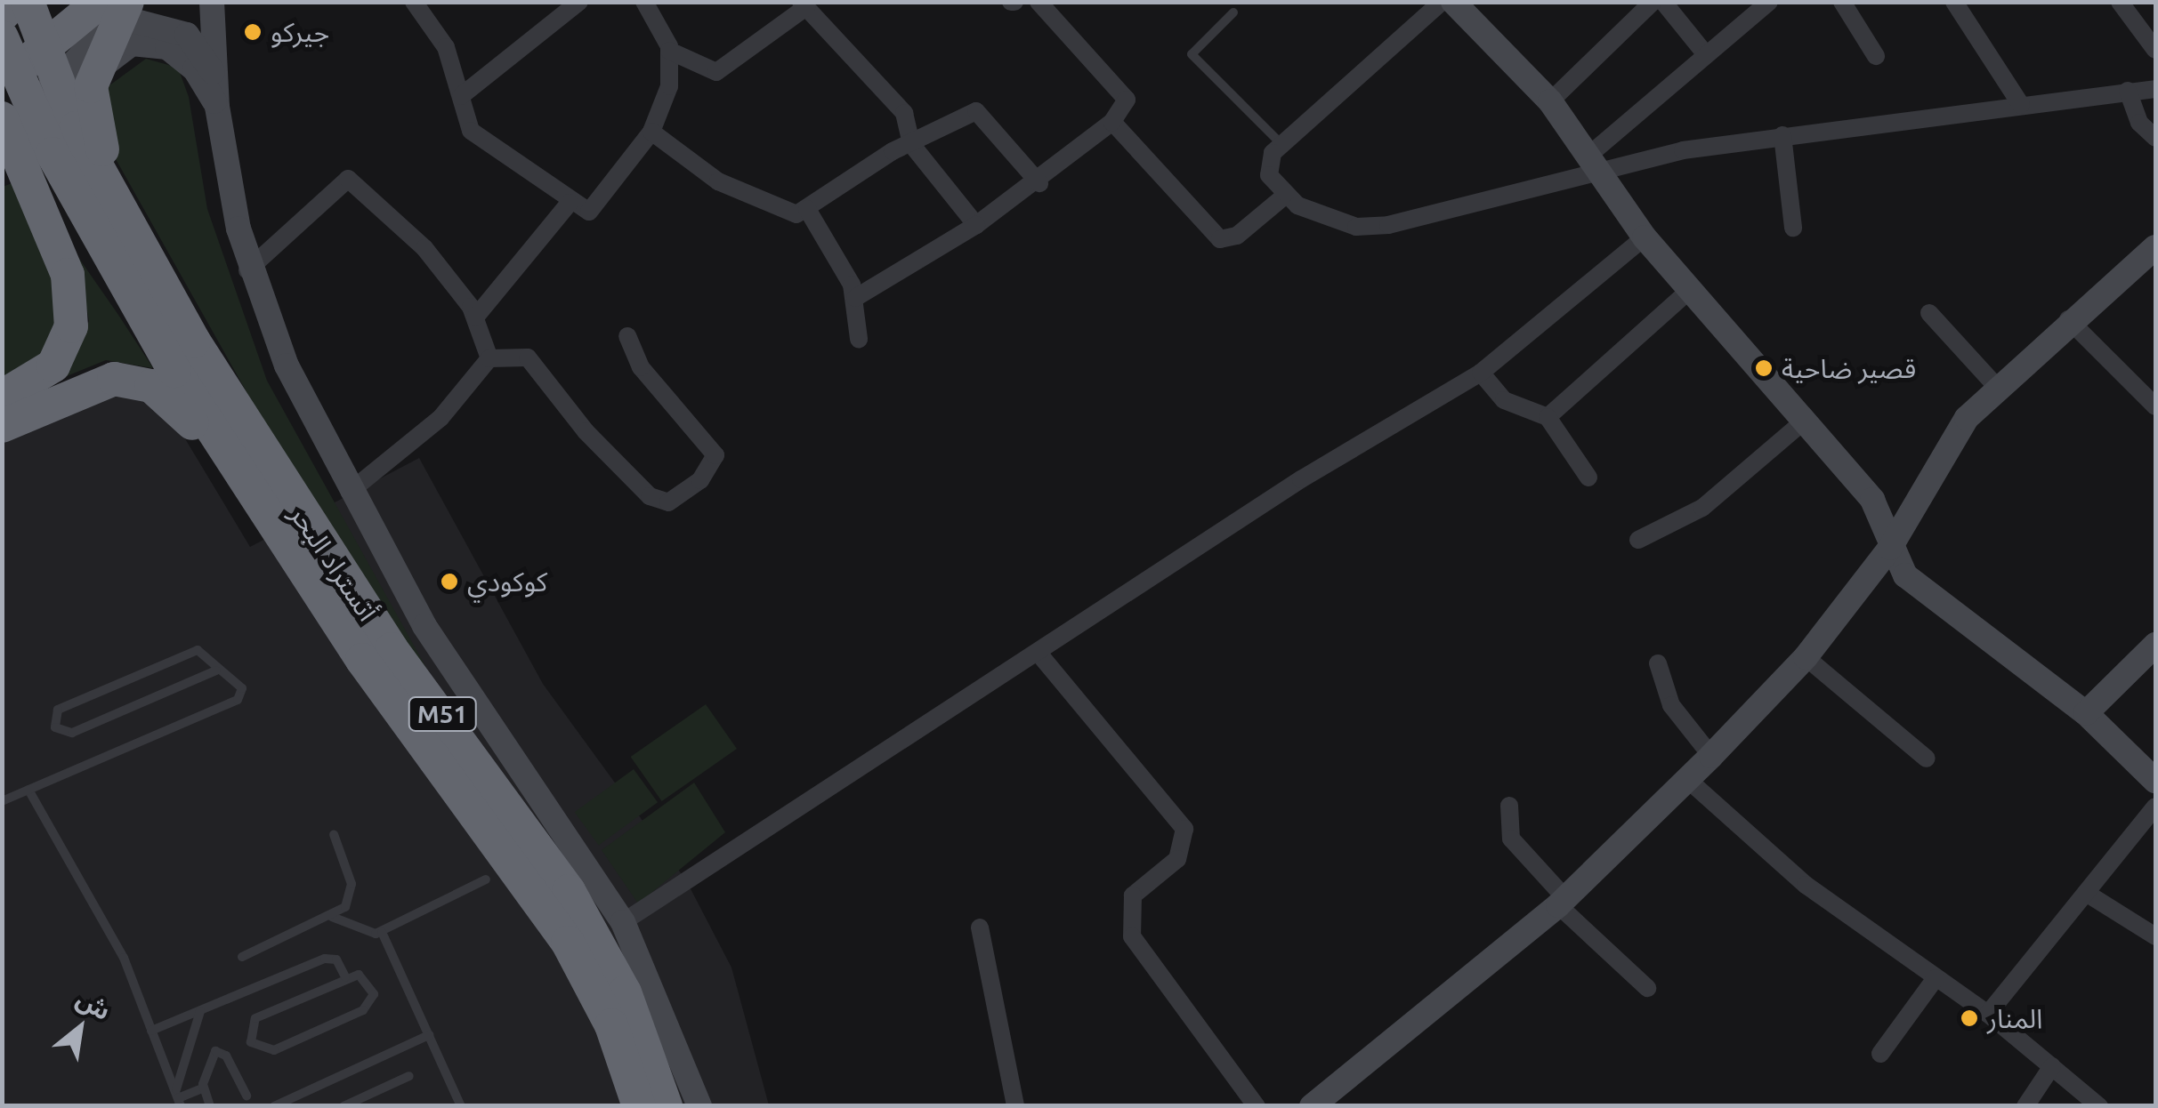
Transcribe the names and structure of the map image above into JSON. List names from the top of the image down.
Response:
{
  "streets": {
    "highway": ["أتستراد البحر", "M51"]
  },
  "places": [
    "جيركو",
    "قصير ضاحية",
    "كوكودي",
    "المنار"
  ],
  "north": "top right"
}
